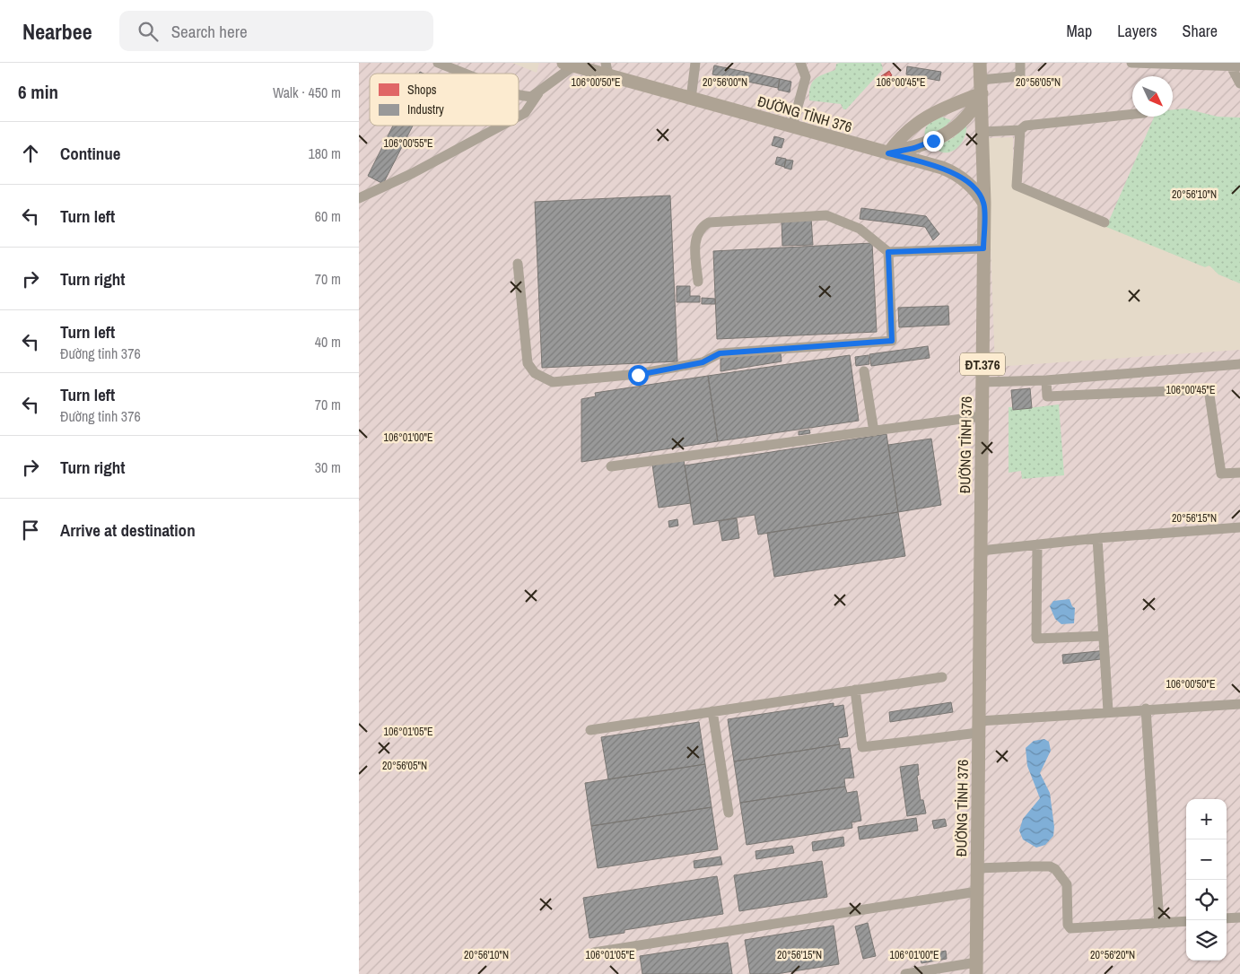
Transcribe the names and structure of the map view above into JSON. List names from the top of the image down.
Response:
{
  "streets": {
    "main road": ["ĐƯỜNG TỈNH 376", "ĐT.376"]
  },
  "legend": ["Shops", "Industry"],
  "north": "bottom right",
  "page": {
    "header": "Nearbee",
    "search": "Search here",
    "nav": ["Map", "Layers", "Share"],
    "heading": ["6 min", "Walk · 450 m"],
    "list": [
      ["Continue", "180 m"],
      ["Turn left", "60 m"],
      ["Turn right", "70 m"],
      ["Turn left", "Đường tỉnh 376", "40 m"],
      ["Turn left", "Đường tỉnh 376", "70 m"],
      ["Turn right", "30 m"],
      "Arrive at destination"
    ],
    "map_buttons": ["+", "−"]
  },
  "coordinates": [
    "106°00'50\"E",
    "106°00'45\"E",
    "20°56'00\"N",
    "20°56'05\"N",
    "106°00'55\"E",
    "20°56'10\"N",
    "106°01'00\"E",
    "20°56'15\"N",
    "106°01'05\"E",
    "20°56'20\"N"
  ]
}
